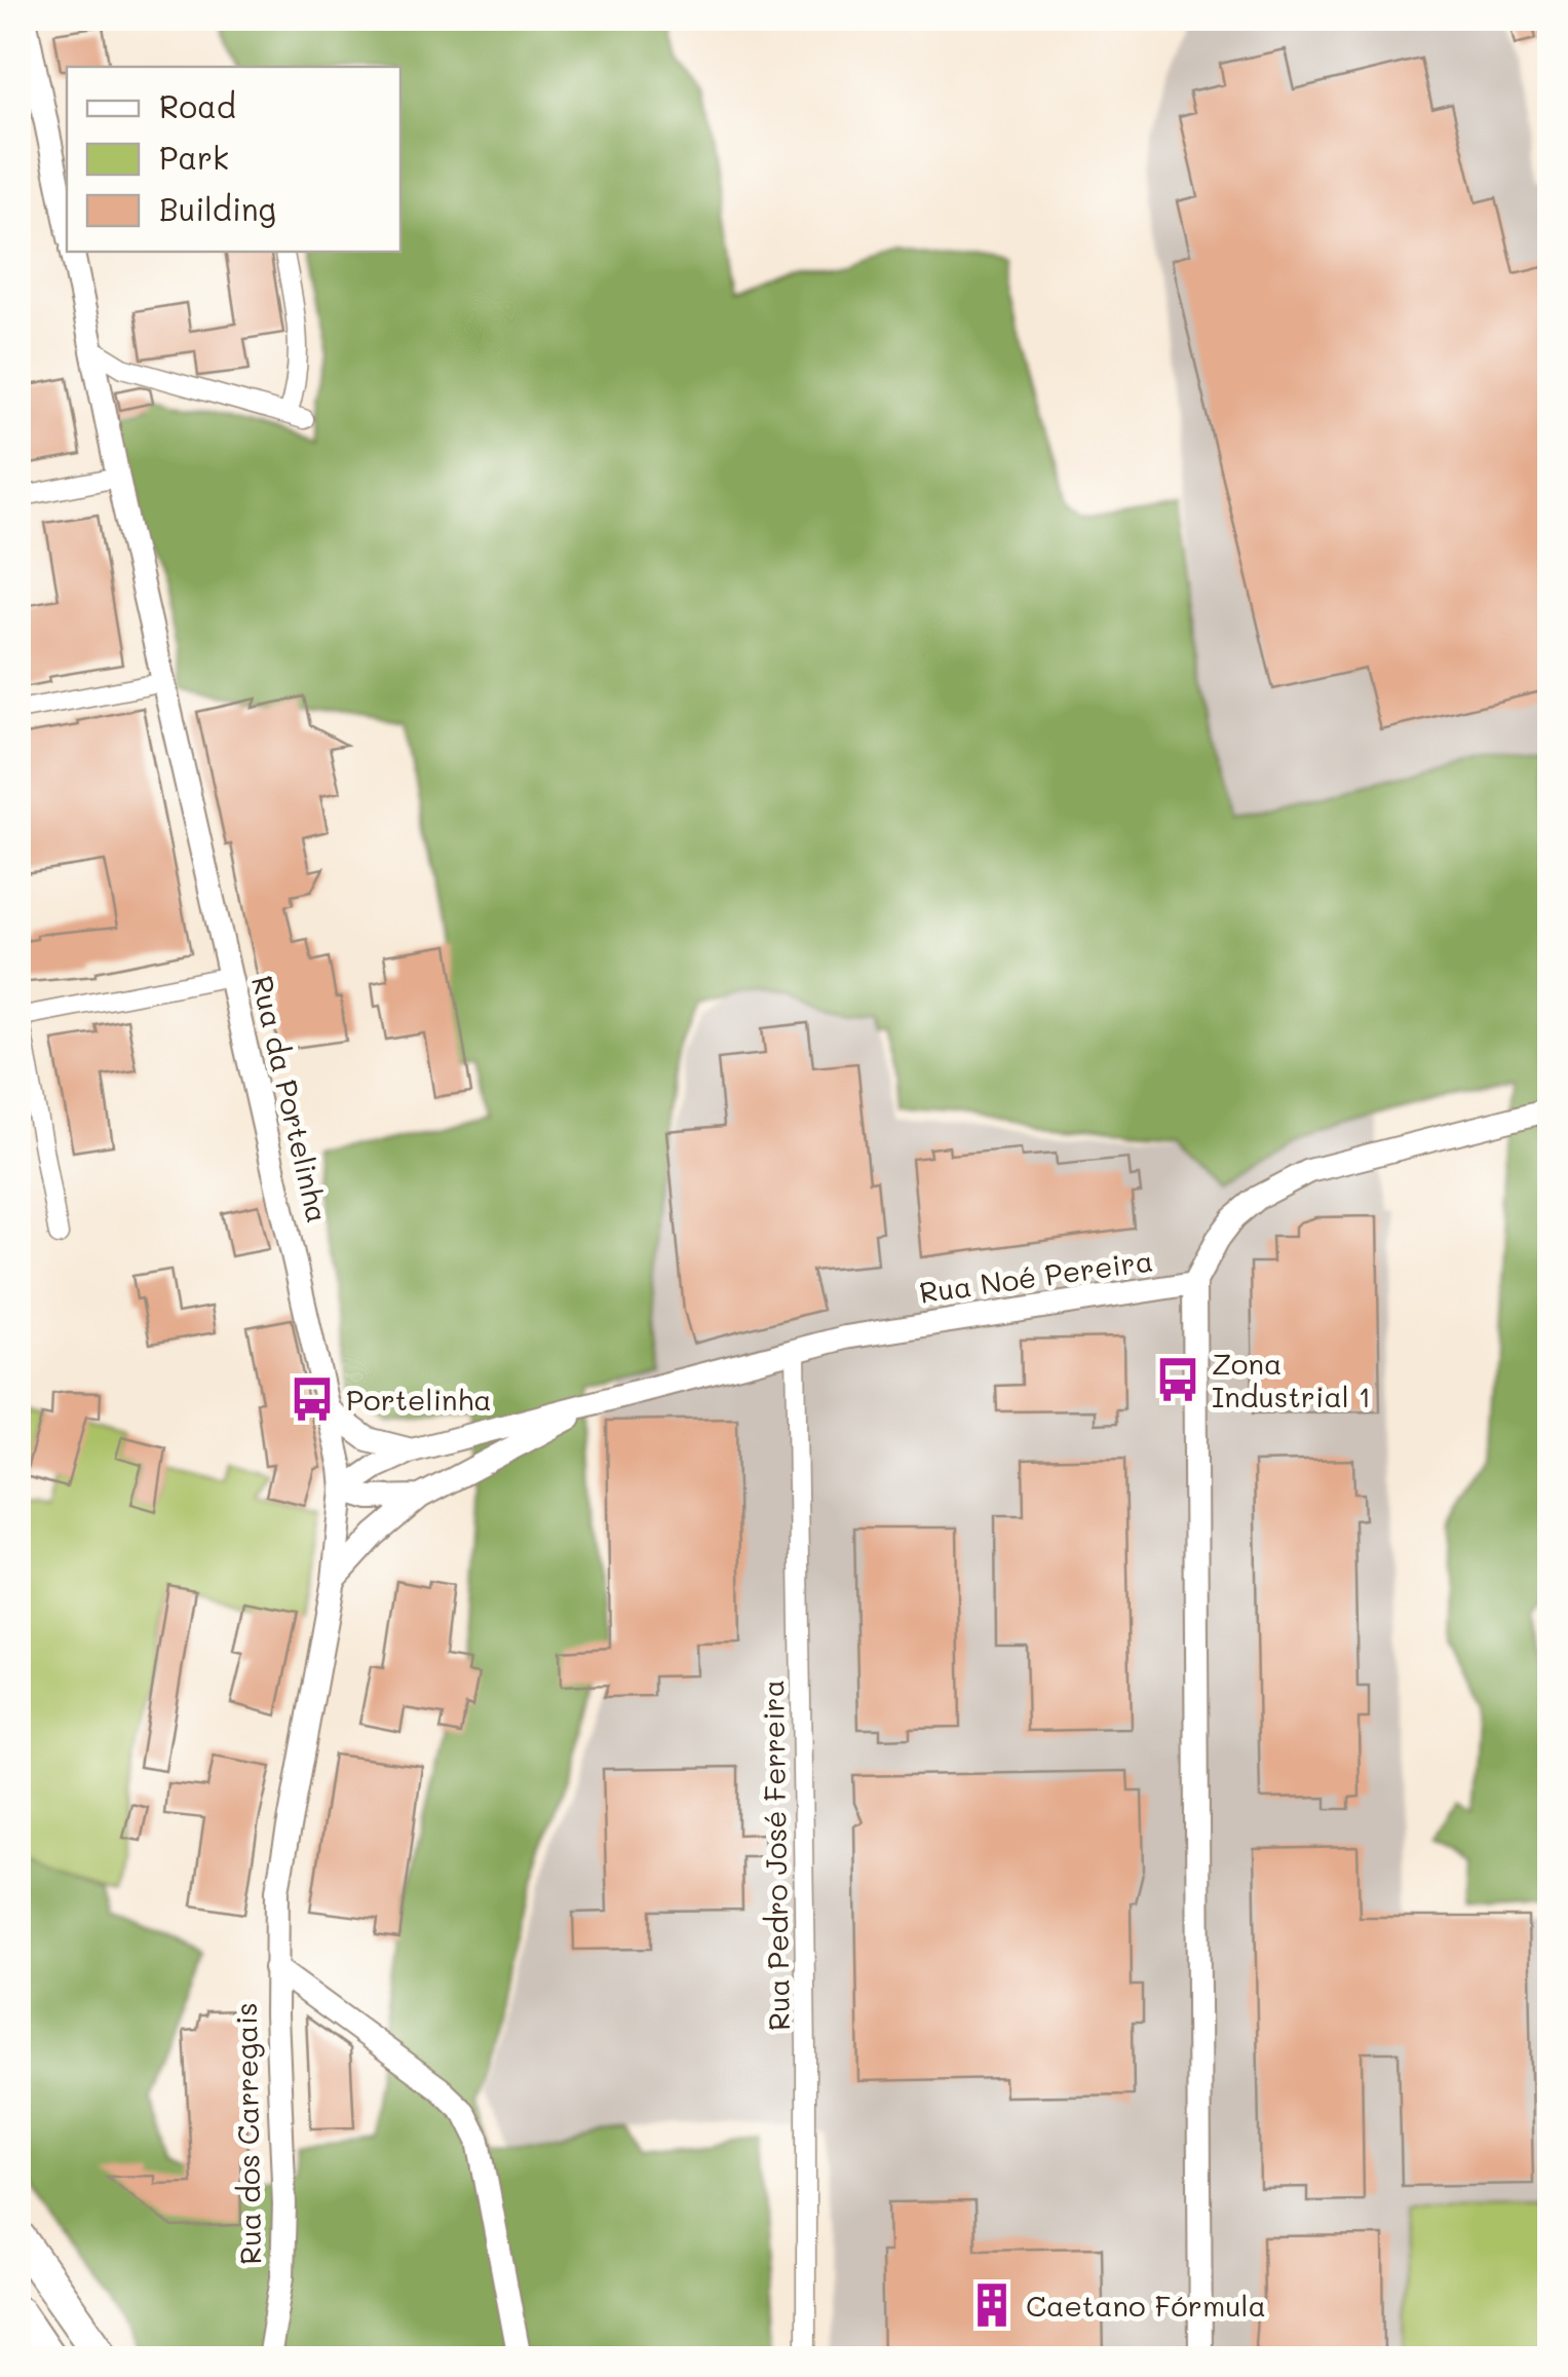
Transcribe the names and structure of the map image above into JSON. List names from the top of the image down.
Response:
{
  "streets": {
    "street": [
      "Rua da Portelinha",
      "Rua Noé Pereira",
      "Rua Pedro José Ferreira",
      "Rua dos Carregais"
    ]
  },
  "crossings": [
    ["Rua da Portelinha", "Rua Noé Pereira"],
    ["Rua da Portelinha", "Rua dos Carregais"],
    ["Rua Noé Pereira", "Rua Pedro José Ferreira"]
  ],
  "places": {
    "bus stop": ["Zona Industrial 1", "Portelinha"],
    "building": ["Caetano Fórmula"]
  },
  "legend": ["Road", "Park", "Building"]
}
